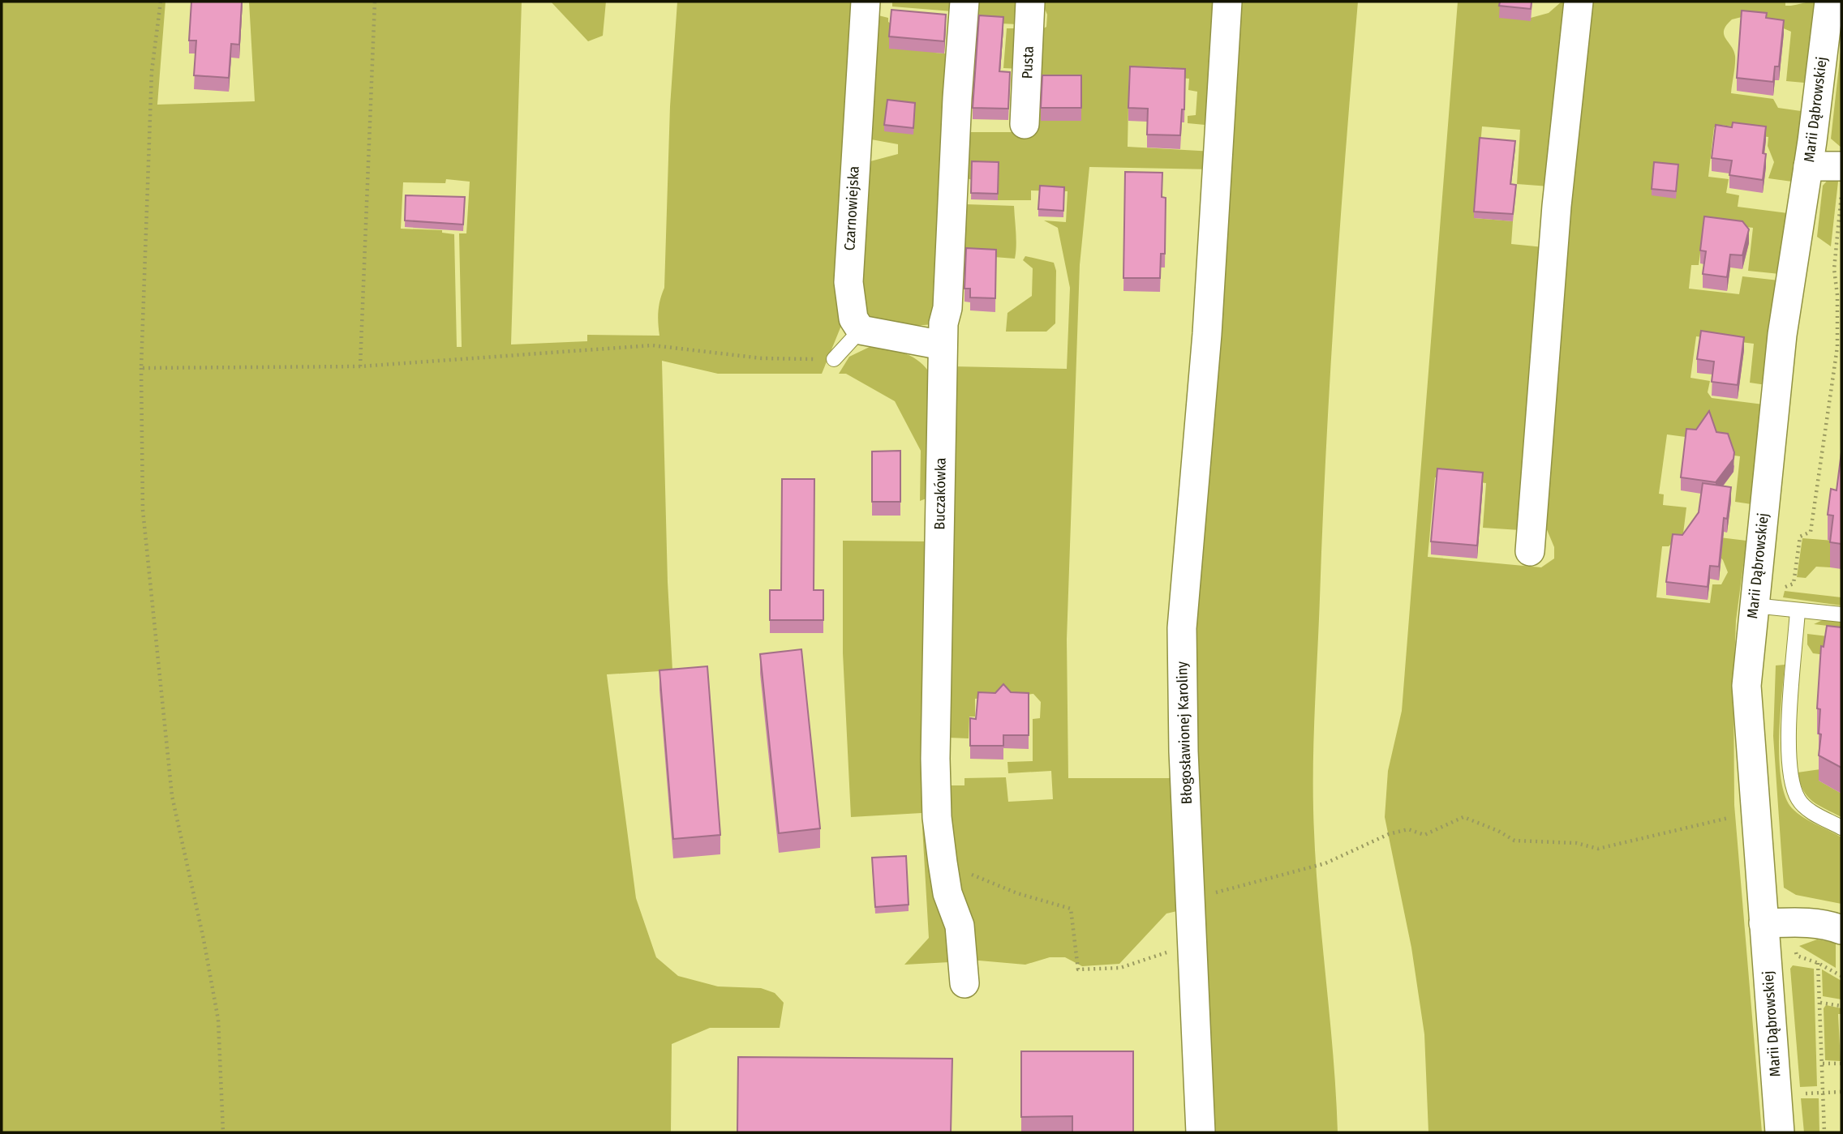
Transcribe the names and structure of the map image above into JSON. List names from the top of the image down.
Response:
{
  "streets": {
    "street": [
      "Pusta",
      "Marii Dąbrowskiej",
      "Czarnowiejska",
      "Buczakówka",
      "Błogosławionej Karoliny"
    ]
  }
}
